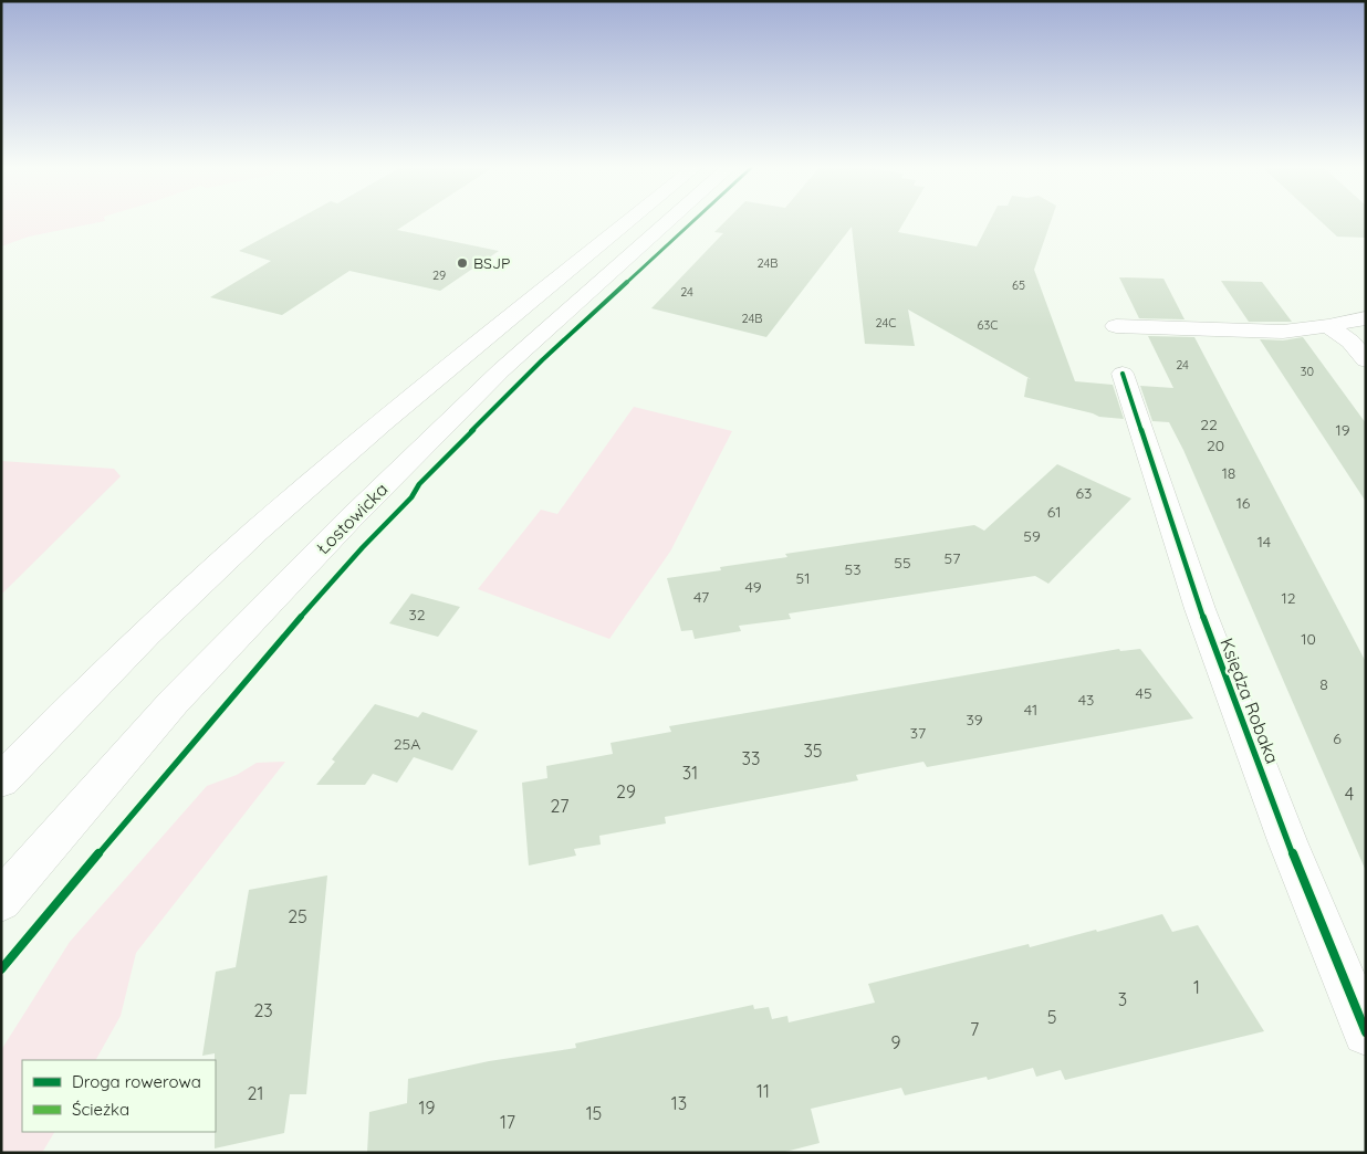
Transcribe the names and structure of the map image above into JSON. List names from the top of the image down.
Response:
{
  "streets": {
    "main road": ["Łostowicka", "Księdza Robaka"]
  },
  "places": ["BSJP"],
  "house_numbers": [
    "24B",
    "29",
    "65",
    "24",
    "24B",
    "24C",
    "63C",
    "24",
    "30",
    "22",
    "19",
    "20",
    "18",
    "63",
    "16",
    "61",
    "59",
    "14",
    "57",
    "55",
    "53",
    "51",
    "49",
    "47",
    "12",
    "32",
    "10",
    "8",
    "45",
    "43",
    "41",
    "39",
    "37",
    "6",
    "25A",
    "35",
    "33",
    "31",
    "29",
    "4",
    "27",
    "25",
    "1",
    "3",
    "23",
    "5",
    "7",
    "9",
    "11",
    "21",
    "13",
    "19",
    "15",
    "17"
  ],
  "legend": ["Droga rowerowa", "Ścieżka"]
}
